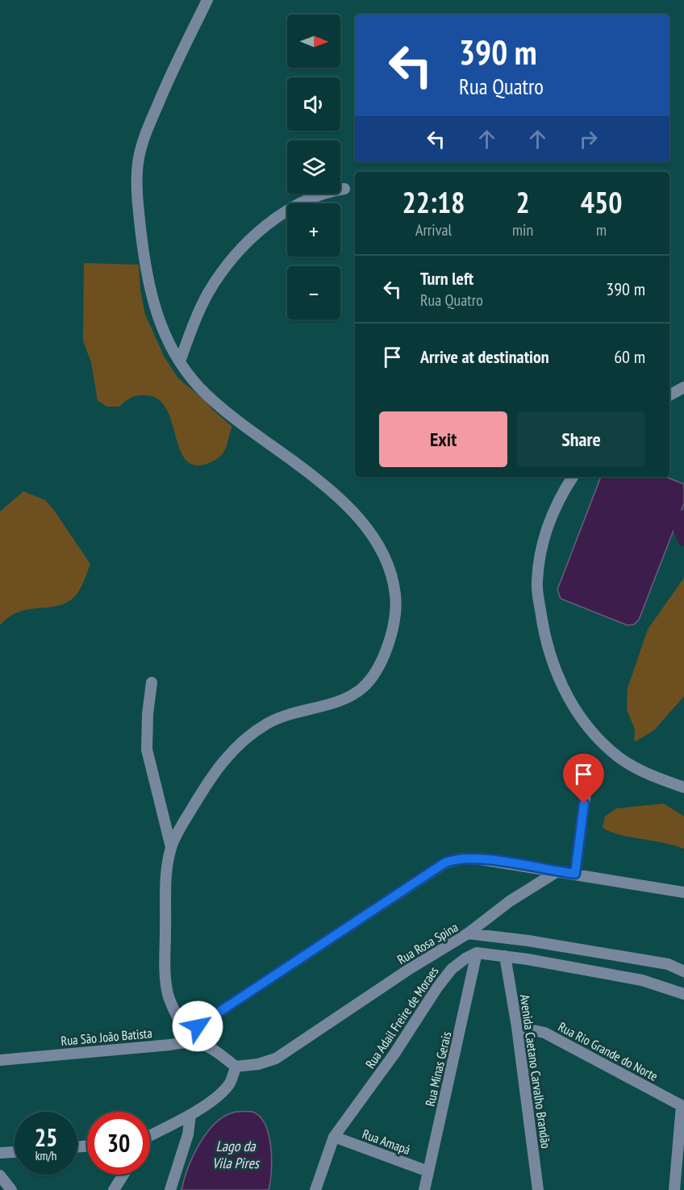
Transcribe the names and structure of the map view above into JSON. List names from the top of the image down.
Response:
{
  "streets": {
    "street": [
      "Rua Rosa Spina",
      "Rua Adail Freire de Moraes",
      "Rua São João Batista",
      "Rua Rio Grande do Norte",
      "Rua Minas Gerais",
      "Avenida Caetano Carvalho Brandão",
      "Rua Amapá"
    ]
  },
  "crossings": [
    ["Rua Rosa Spina", "Rua São João Batista"],
    ["Rua Adail Freire de Moraes", "Rua Minas Gerais"],
    ["Rua Adail Freire de Moraes", "Rua Amapá"],
    ["Rua Rio Grande do Norte", "Avenida Caetano Carvalho Brandão"],
    ["Rua Minas Gerais", "Rua Amapá"]
  ],
  "water": ["Lago da Vila Pires"],
  "north": "right",
  "page": {
    "map_buttons": ["+", "−"],
    "turn": ["390 m", "Rua Quatro"],
    "eta": [
      "22:18",
      "Arrival",
      "2",
      "min",
      "450",
      "m"
    ],
    "list": [
      {
        "name": "Turn left",
        "note": "Rua Quatro",
        "value": "390 m"
      },
      {
        "name": "Arrive at destination",
        "value": "60 m"
      }
    ],
    "buttons": ["Exit", "Share"],
    "speed": "25 km/h",
    "limit": "30"
  }
}
